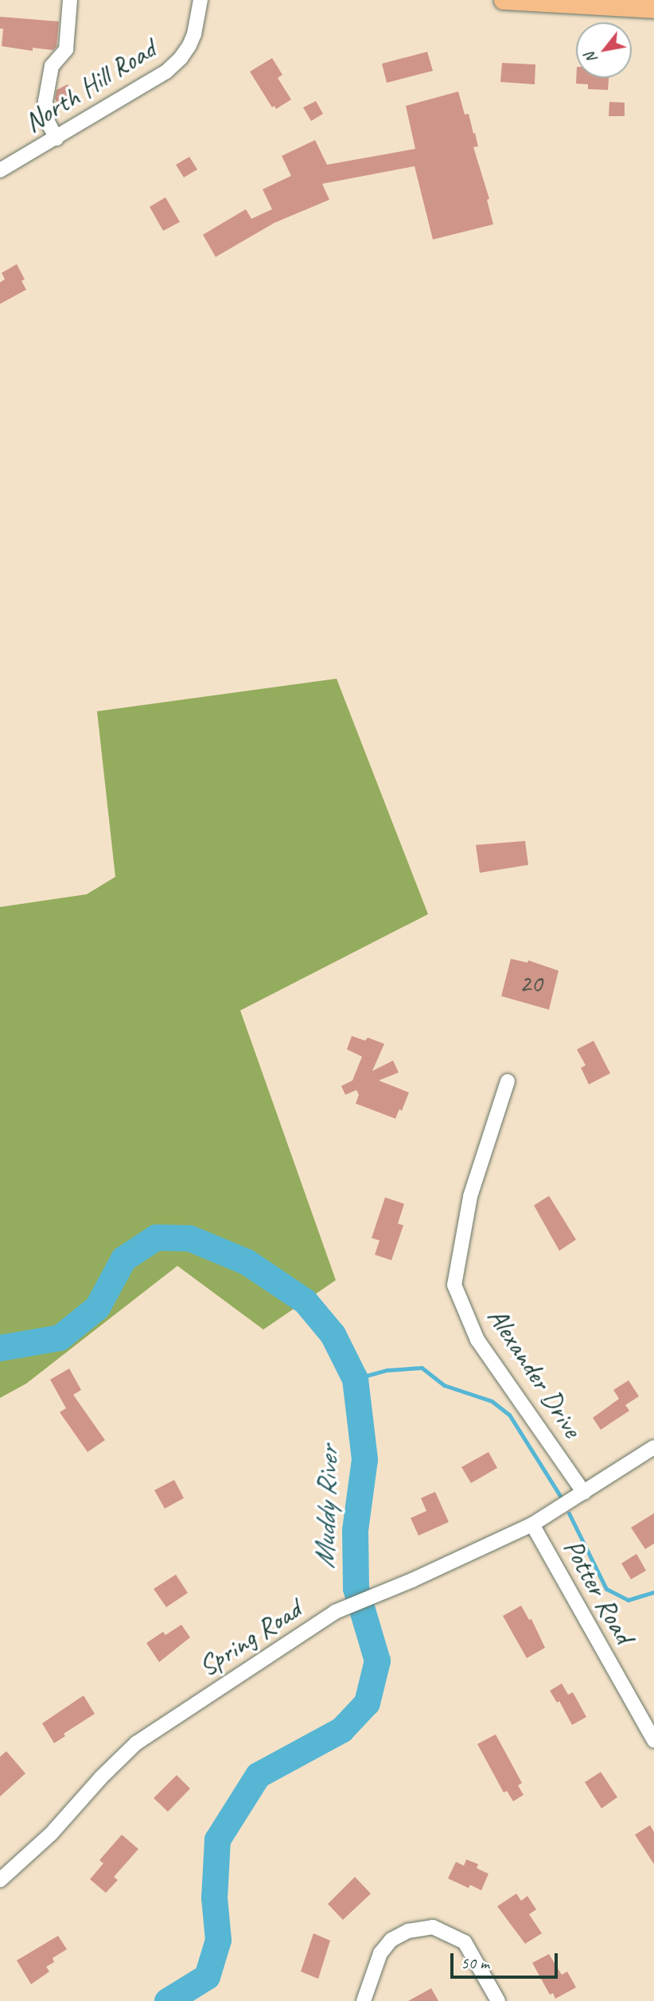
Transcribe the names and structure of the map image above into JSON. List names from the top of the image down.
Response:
{
  "streets": {
    "street": [
      "North Hill Road",
      "Alexander Drive",
      "Potter Road",
      "Spring Road"
    ]
  },
  "crossings": [
    ["Alexander Drive", "Spring Road"],
    ["Potter Road", "Spring Road"]
  ],
  "water": ["Muddy River"],
  "house_numbers": ["20"],
  "scale_bar": "50 m",
  "north": "bottom left"
}
